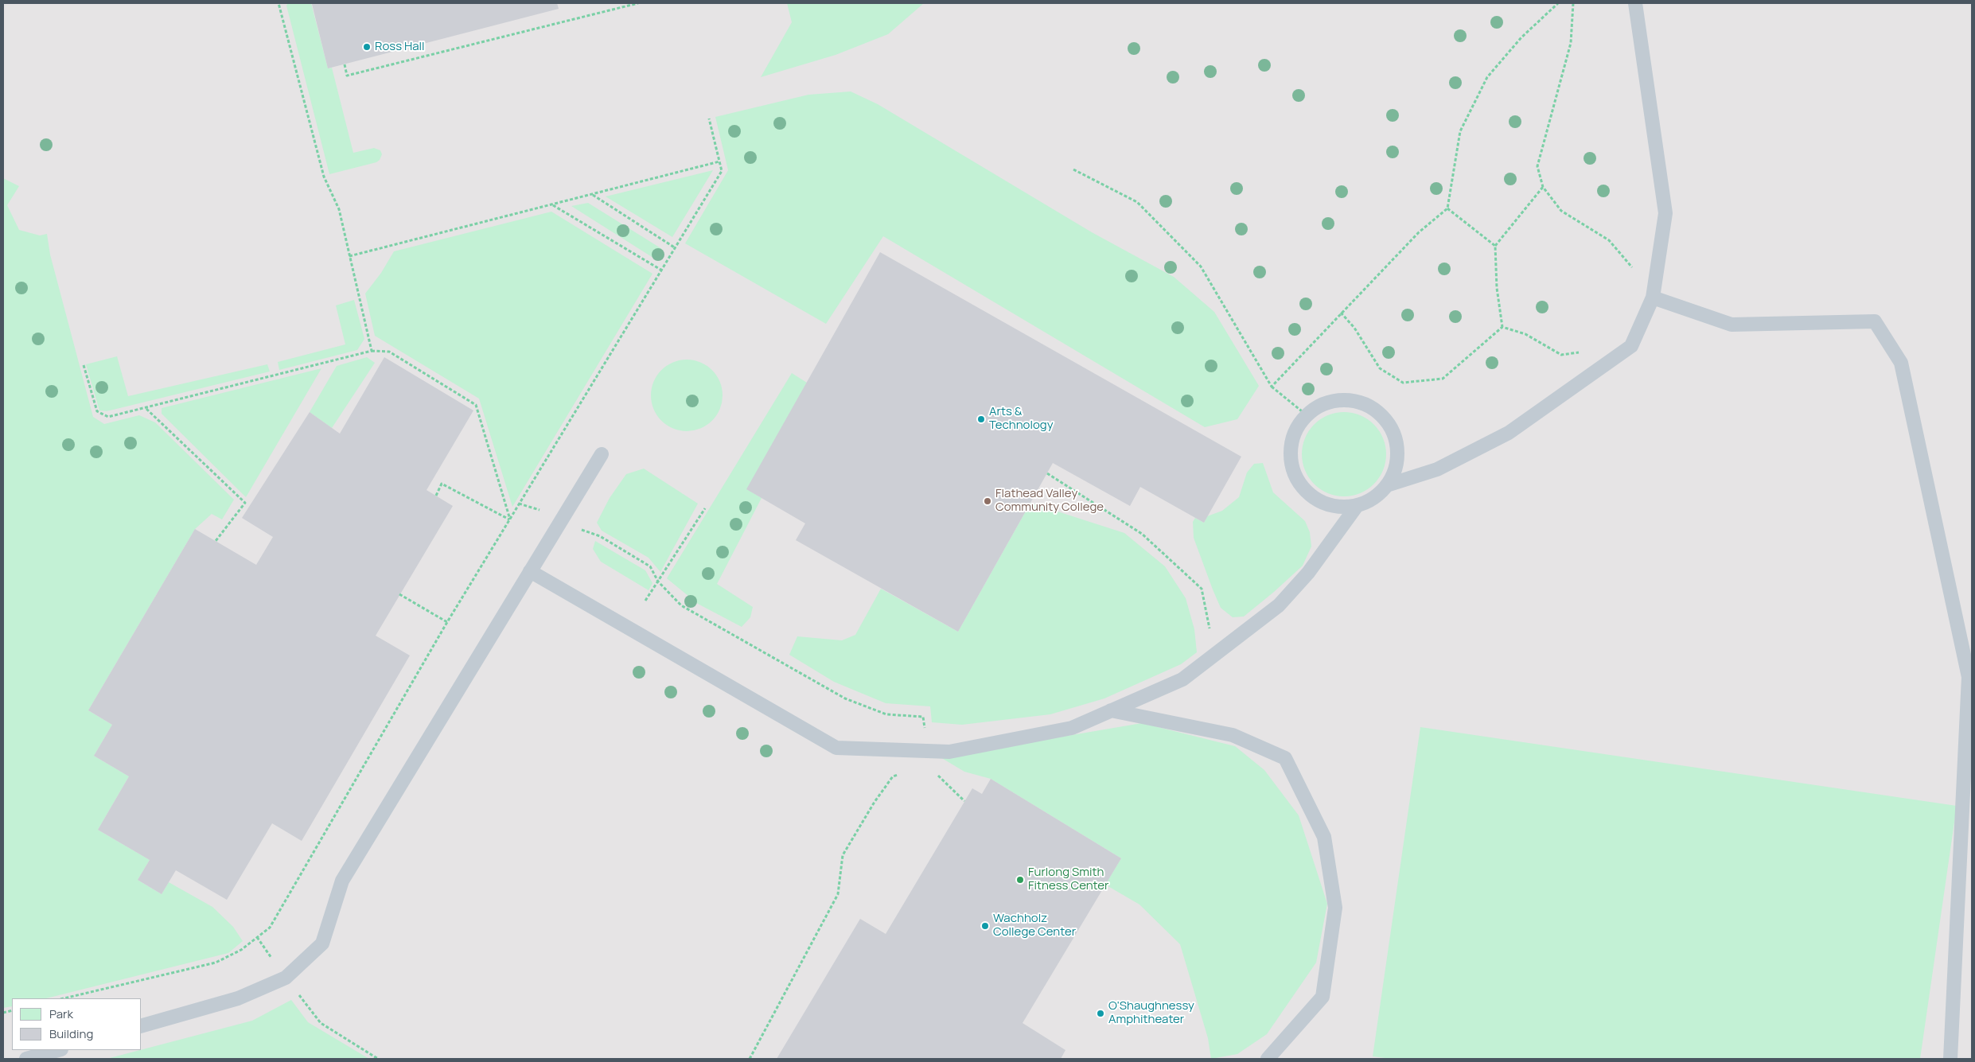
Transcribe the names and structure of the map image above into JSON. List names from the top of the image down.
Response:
{
  "places": [
    "Ross Hall",
    "Arts & Technology",
    "Flathead Valley Community College",
    "Furlong Smith Fitness Center",
    "Wachholz College Center",
    "O'Shaughnessy Amphitheater"
  ],
  "legend": ["Park", "Building"]
}
